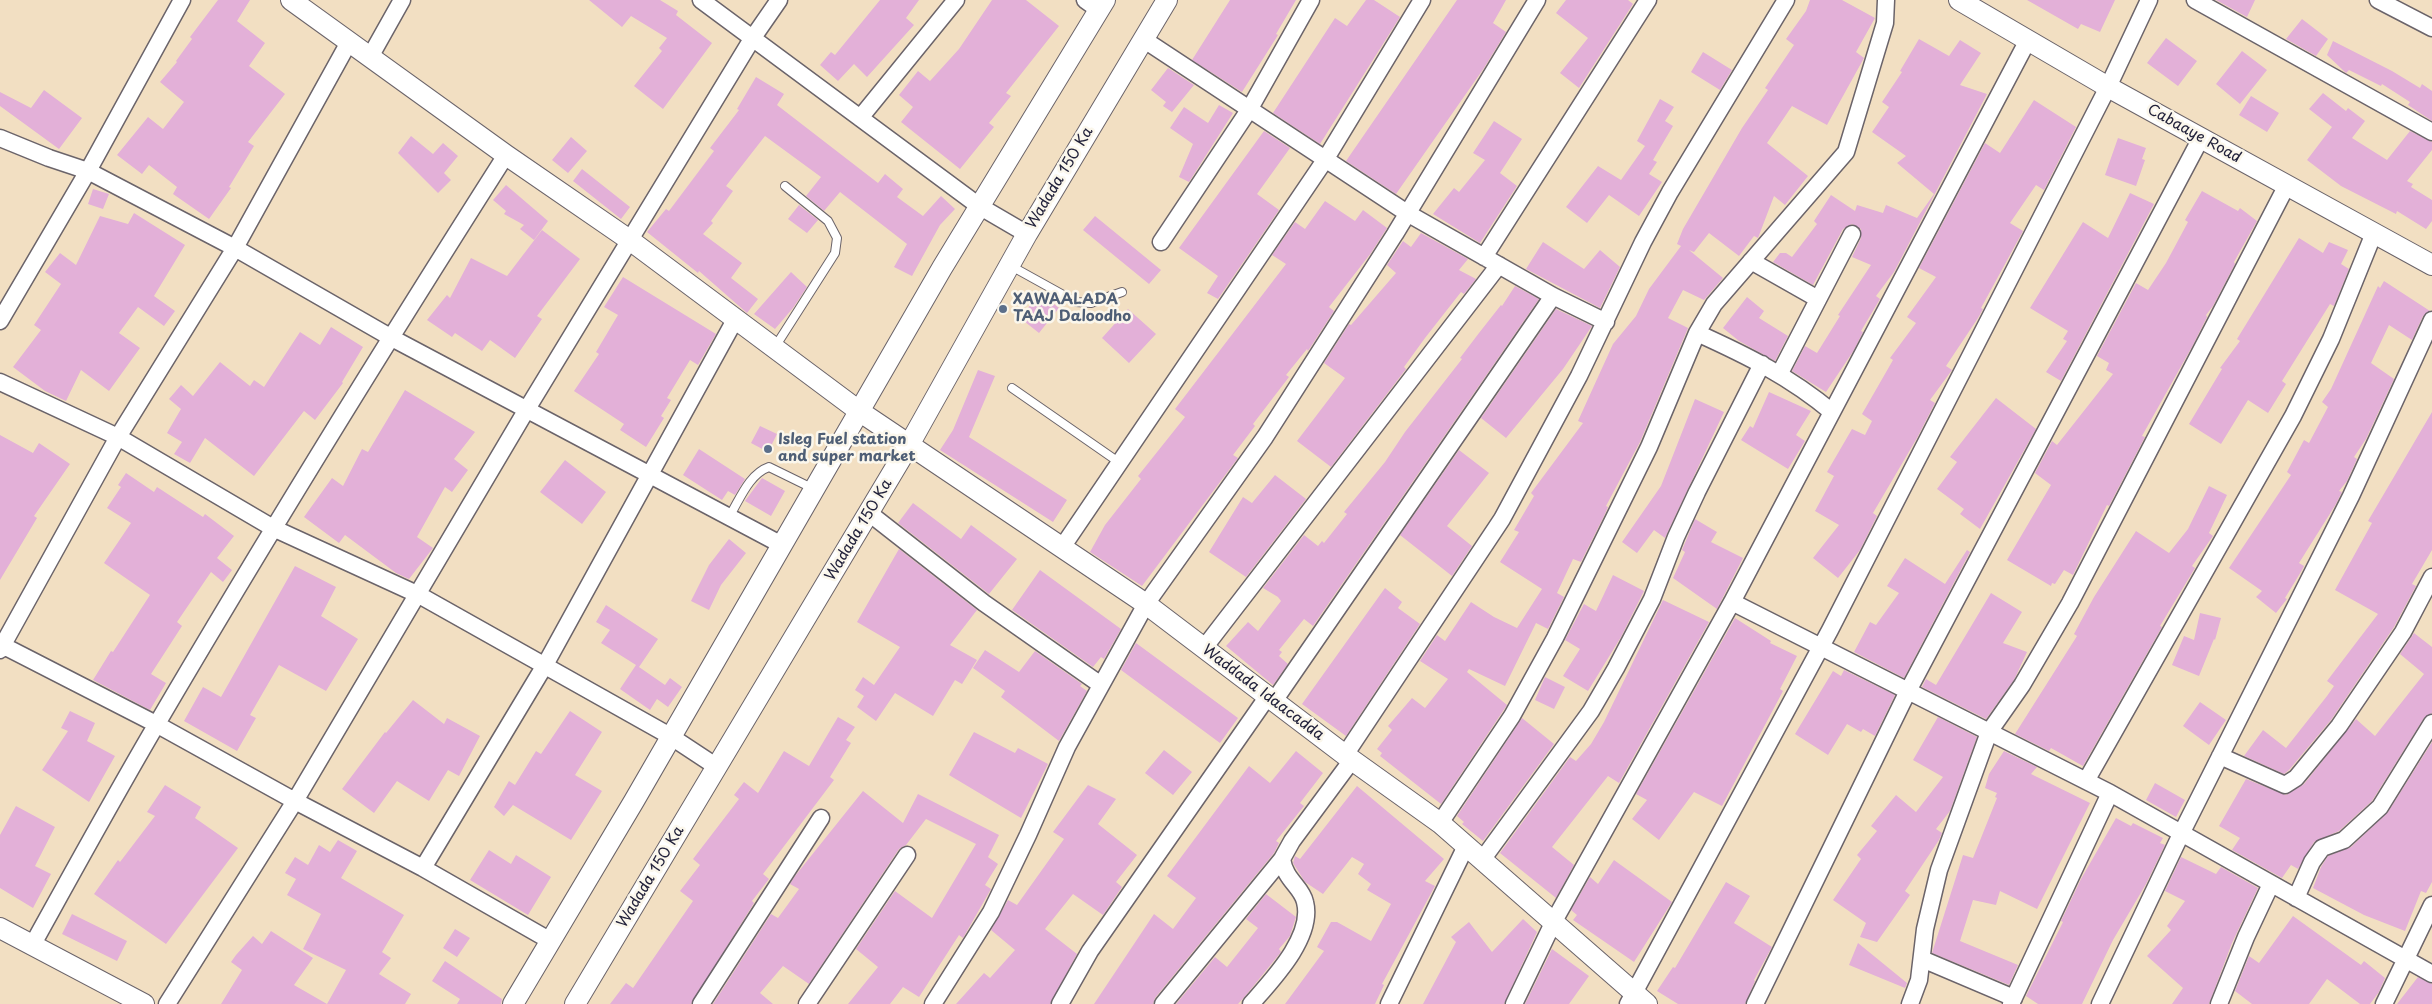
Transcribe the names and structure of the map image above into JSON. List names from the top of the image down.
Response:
{
  "streets": {
    "street": ["Cabaaye Road", "Wadada 150 Ka", "Waddada Idaacadda"]
  },
  "crossings": [
    ["Wadada 150 Ka", "Waddada Idaacadda"]
  ],
  "places": ["XAWAALADA TAAJ Daloodho", "Isleg Fuel station and super market"]
}
